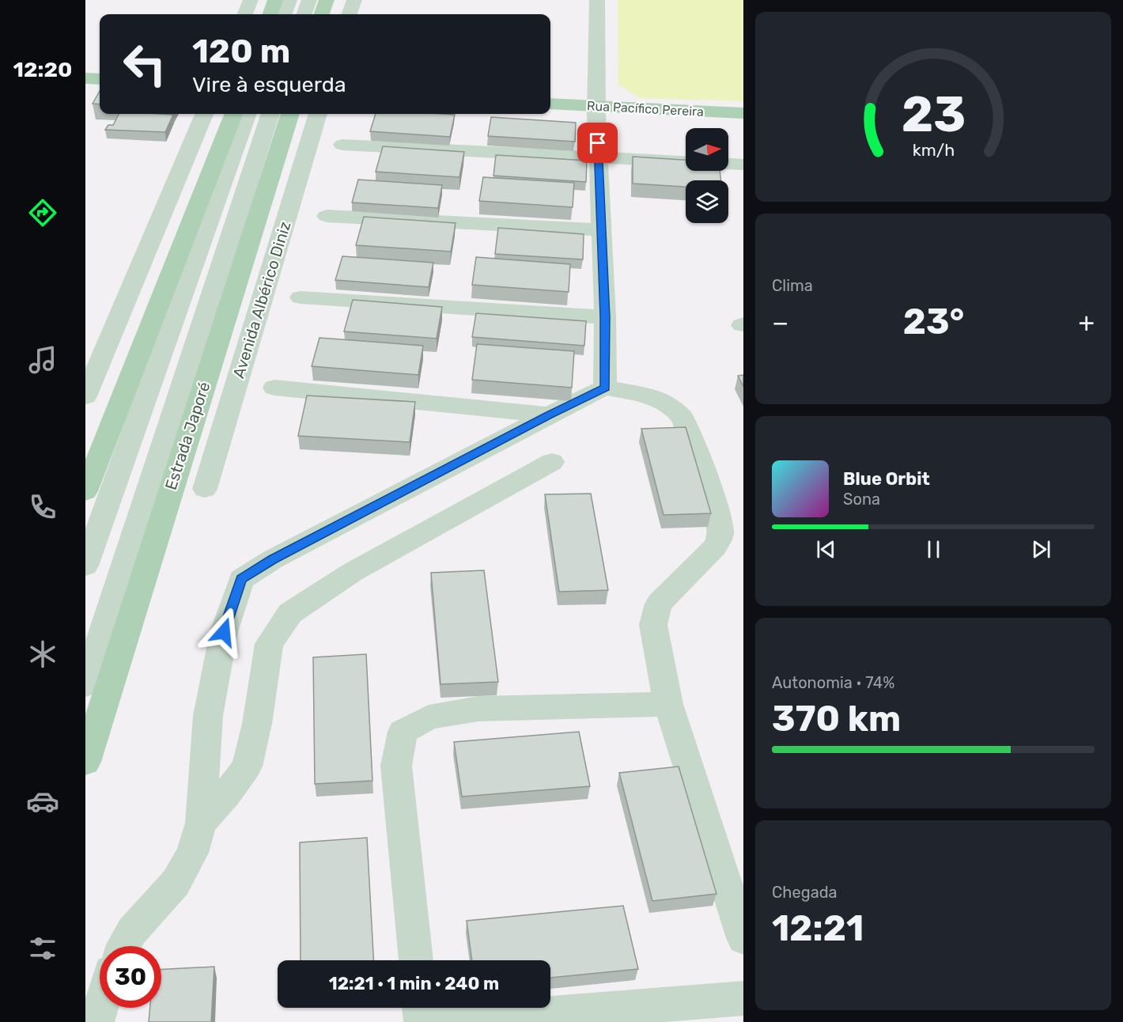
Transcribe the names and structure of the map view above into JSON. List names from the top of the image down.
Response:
{
  "streets": {
    "main road": ["Rua Pacífico Pereira", "Estrada Japoré"],
    "street": ["Avenida Albérico Diniz"]
  },
  "north": "right",
  "page": {
    "tabs": "12:20",
    "turn": ["120 m", "Vire à esquerda"],
    "tile": [
      "Clima",
      ["Autonomia · 74%", "370 km"],
      ["Chegada", "12:21"]
    ],
    "heat": ["−", "23°", "+"],
    "song": ["Blue Orbit", "Sona"],
    "limit": "30",
    "trip": "12:21 · 1 min · 240 m",
    "gauge": ["23", "km/h"]
  }
}
